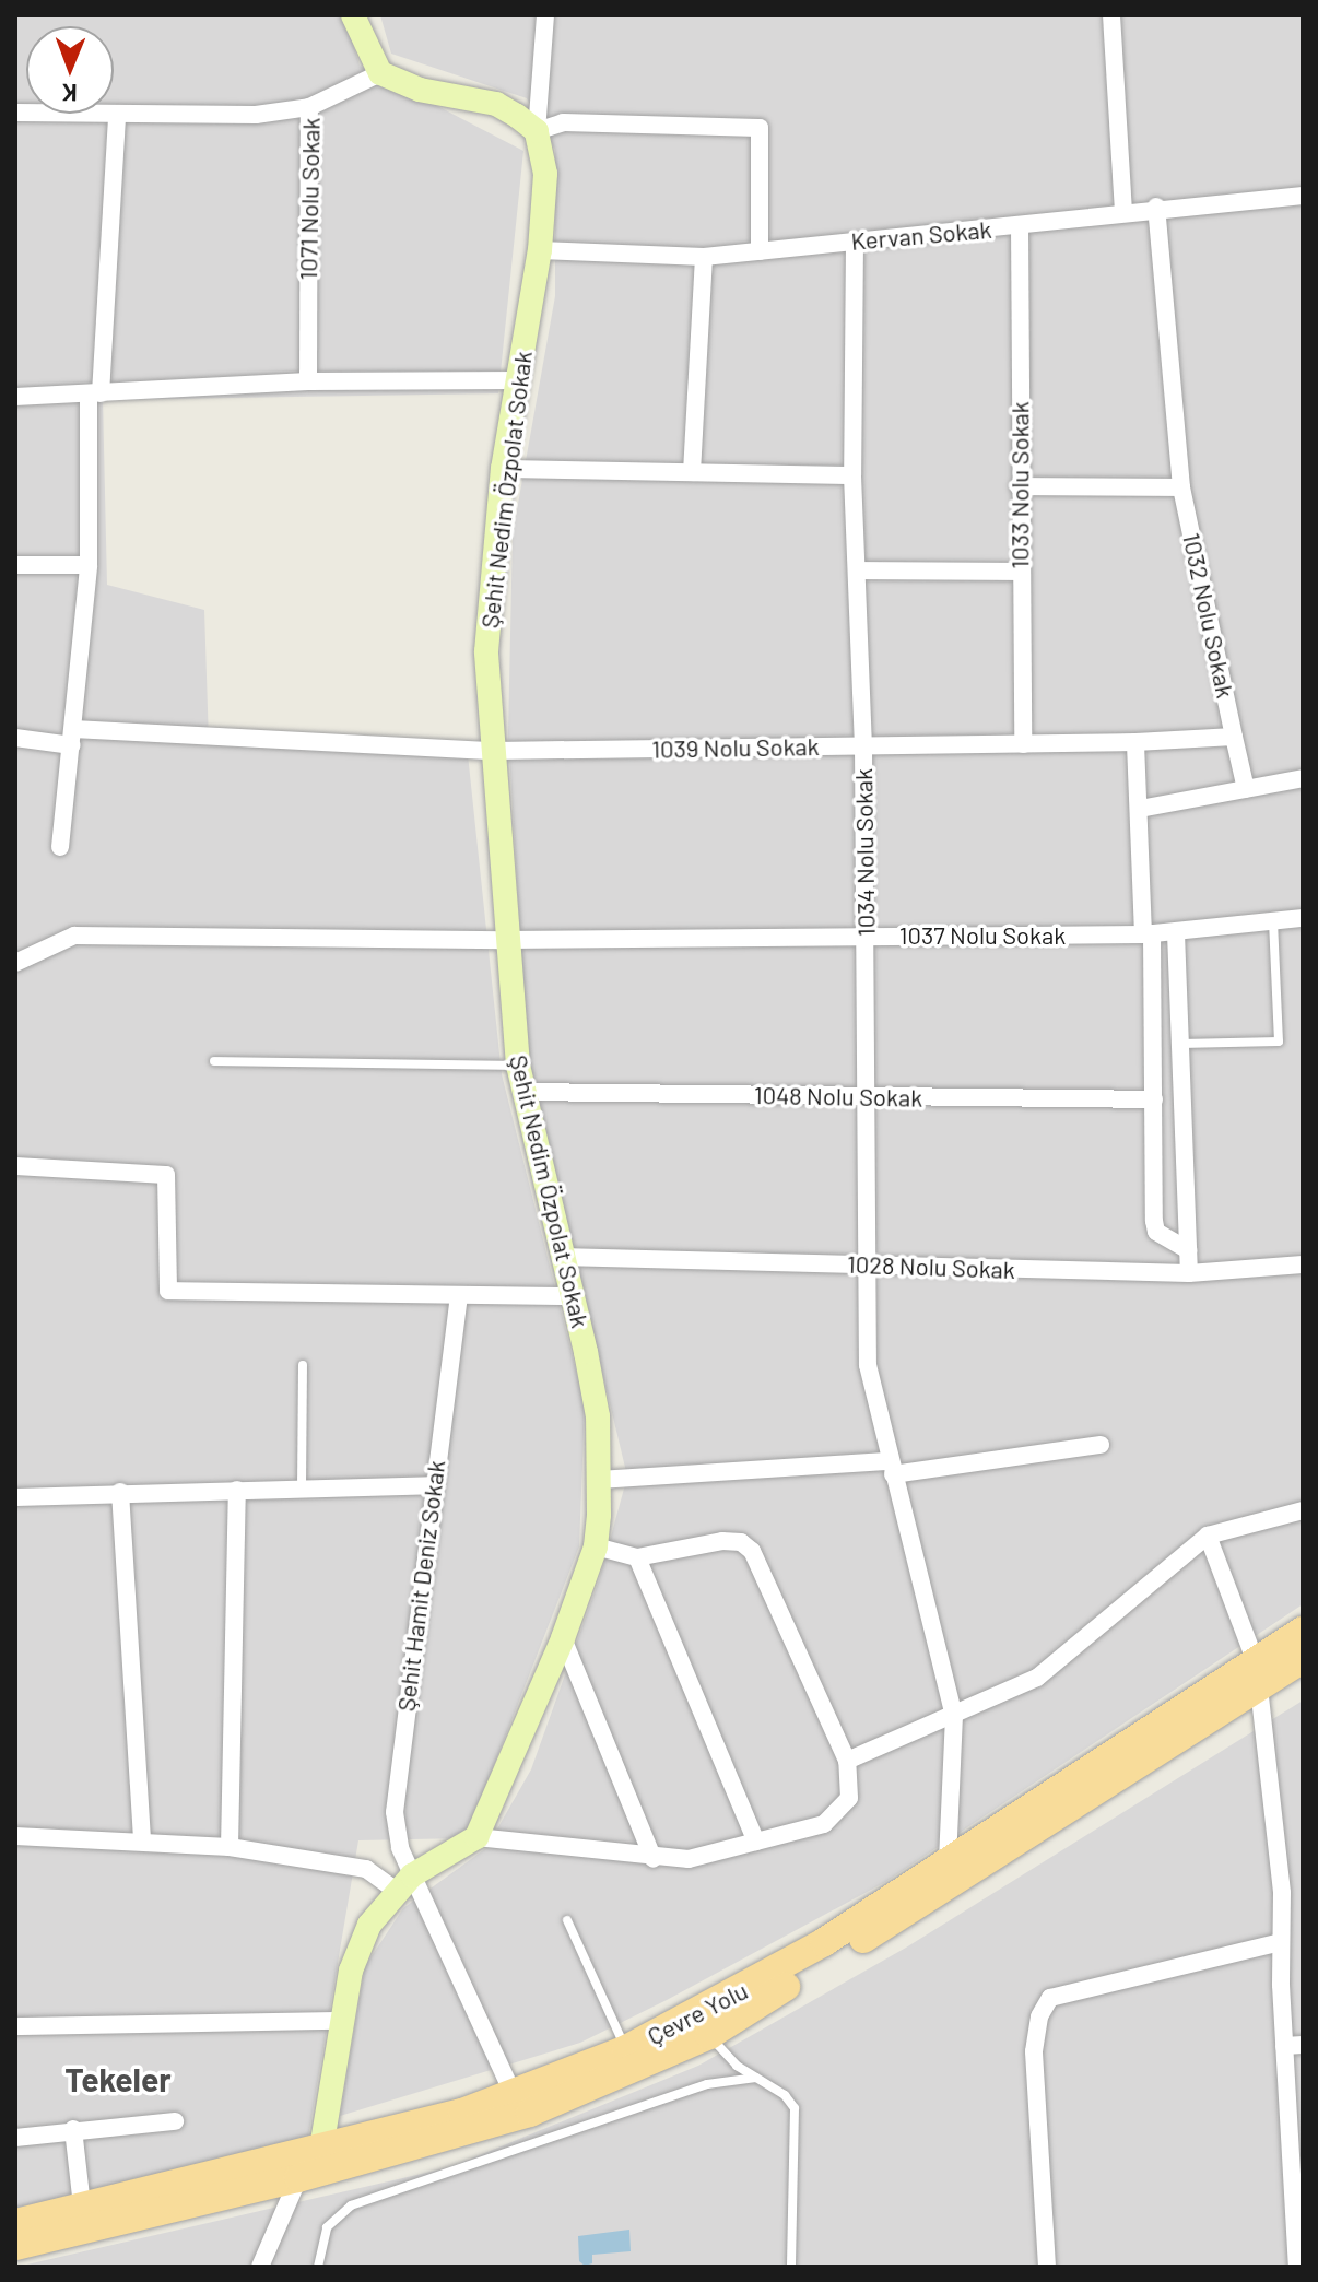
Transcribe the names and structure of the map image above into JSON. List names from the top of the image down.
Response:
{
  "streets": {
    "main road": ["Çevre Yolu"],
    "street": [
      "1071 Nolu Sokak",
      "Kervan Sokak",
      "1033 Nolu Sokak",
      "Şehit Nedim Özpolat Sokak",
      "1032 Nolu Sokak",
      "1039 Nolu Sokak",
      "1034 Nolu Sokak",
      "1037 Nolu Sokak",
      "1048 Nolu Sokak",
      "1028 Nolu Sokak",
      "Şehit Hamit Deniz Sokak"
    ]
  },
  "crossings": [
    ["Kervan Sokak", "1033 Nolu Sokak"],
    ["Kervan Sokak", "Şehit Nedim Özpolat Sokak"],
    ["Kervan Sokak", "1032 Nolu Sokak"],
    ["Kervan Sokak", "1034 Nolu Sokak"],
    ["1033 Nolu Sokak", "1039 Nolu Sokak"],
    ["Şehit Nedim Özpolat Sokak", "1039 Nolu Sokak"],
    ["Şehit Nedim Özpolat Sokak", "1037 Nolu Sokak"],
    ["Şehit Nedim Özpolat Sokak", "1048 Nolu Sokak"],
    ["Şehit Nedim Özpolat Sokak", "1028 Nolu Sokak"],
    ["1039 Nolu Sokak", "1034 Nolu Sokak"],
    ["1034 Nolu Sokak", "1037 Nolu Sokak"],
    ["1034 Nolu Sokak", "1048 Nolu Sokak"],
    ["1034 Nolu Sokak", "1028 Nolu Sokak"],
    ["1034 Nolu Sokak", "Çevre Yolu"],
    ["Şehit Hamit Deniz Sokak", "Çevre Yolu"]
  ],
  "districts": ["Tekeler"],
  "north": "bottom"
}
